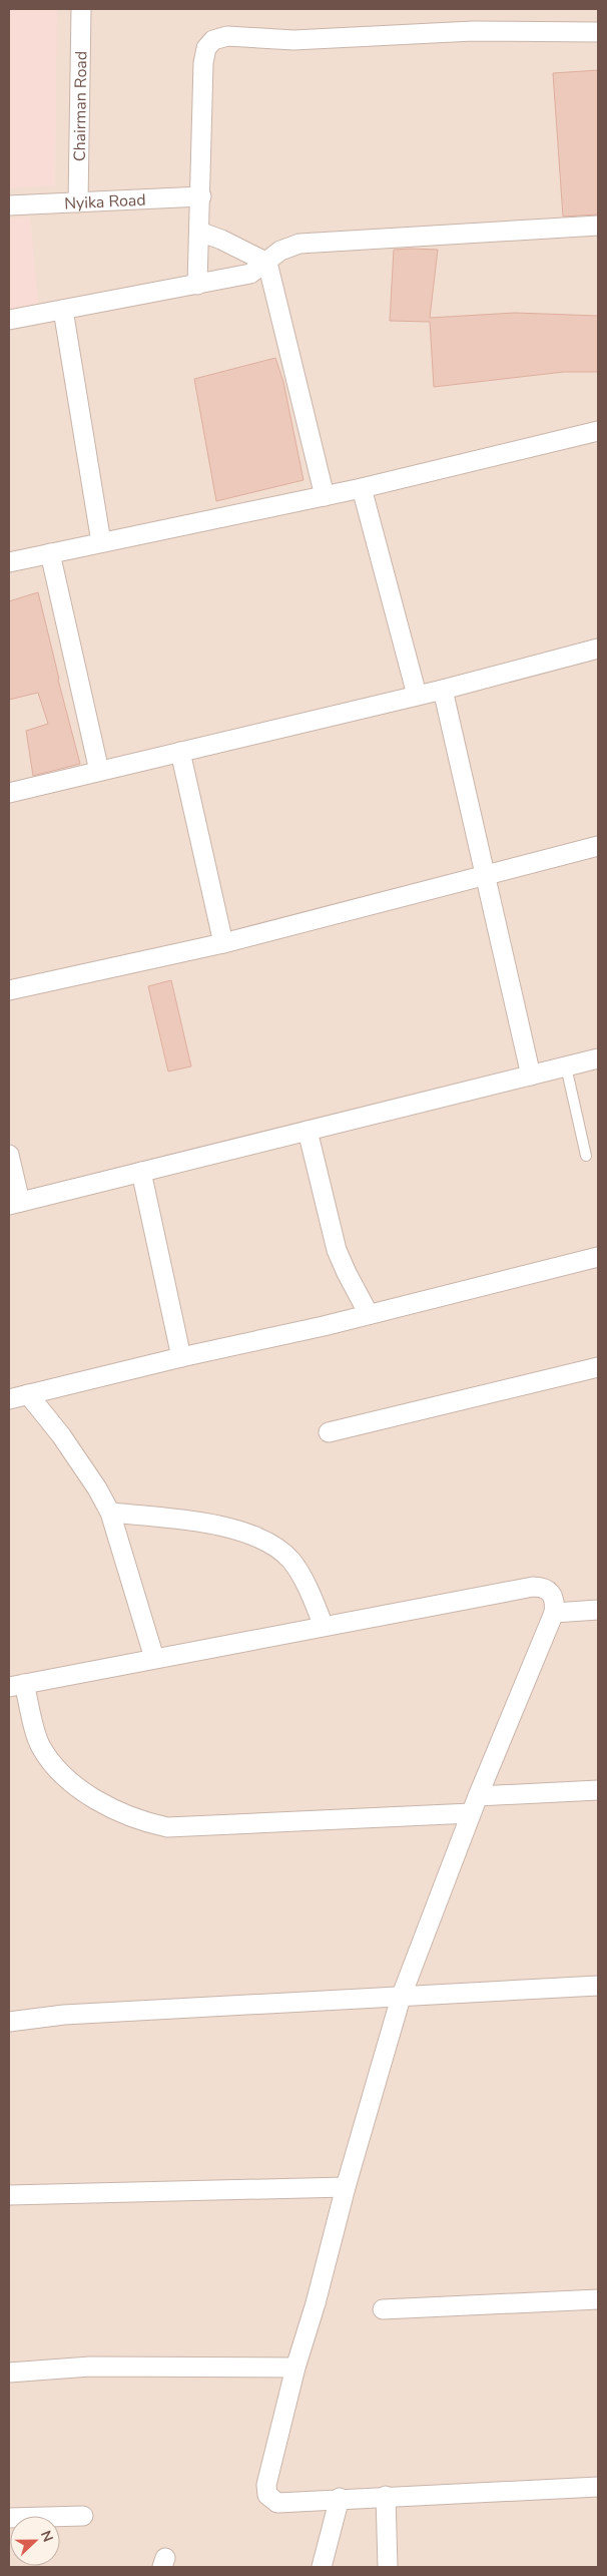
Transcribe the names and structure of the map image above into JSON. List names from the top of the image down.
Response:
{
  "streets": {
    "street": ["Chairman Road", "Nyika Road"]
  },
  "crossings": [
    ["Chairman Road", "Nyika Road"]
  ],
  "north": "right"
}
